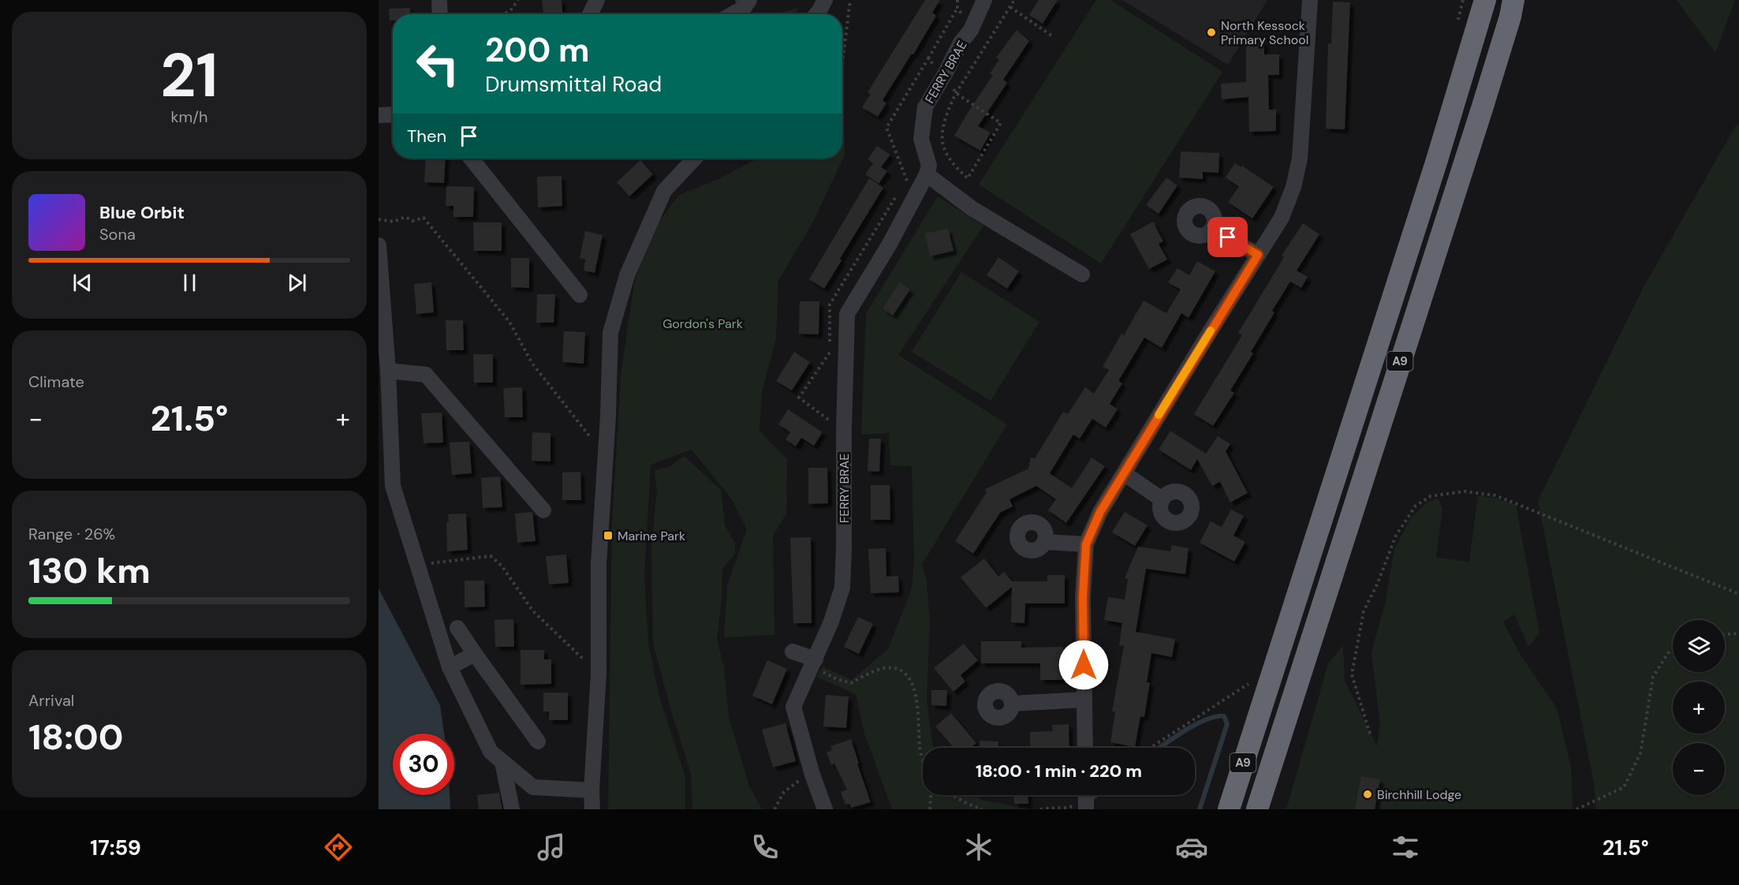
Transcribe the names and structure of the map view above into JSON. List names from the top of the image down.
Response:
{
  "streets": {
    "highway": ["A9"],
    "street": ["FERRY BRAE"]
  },
  "parks": ["Gordon's Park"],
  "places": {
    "other": ["North Kessock Primary School", "Birchhill Lodge"],
    "transit": ["Marine Park"]
  },
  "page": {
    "tile": [
      ["21", "km/h"],
      "Climate",
      ["Range · 26%", "130 km"],
      ["Arrival", "18:00"]
    ],
    "turn": ["200 m", "Drumsmittal Road"],
    "then": "Then",
    "song": ["Blue Orbit", "Sona"],
    "heat": ["−", "21.5°", "+"],
    "map_buttons": ["+", "−"],
    "limit": "30",
    "trip": "18:00 · 1 min · 220 m",
    "tabs": ["17:59", "21.5°"]
  }
}
